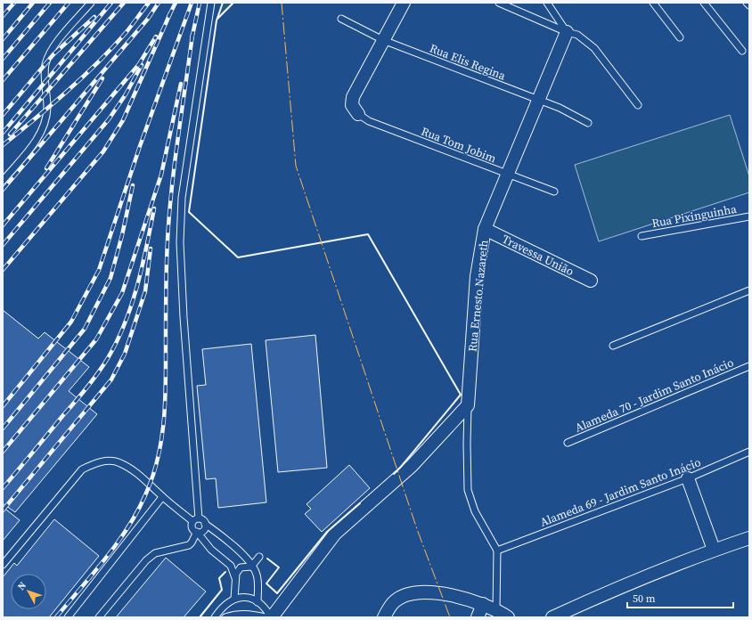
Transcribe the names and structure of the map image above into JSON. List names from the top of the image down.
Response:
{
  "streets": {
    "street": ["Travessa União", "Rua Ernesto Nazareth"],
    "lane": [
      "Rua Elis Regina",
      "Rua Tom Jobim",
      "Rua Pixinguinha",
      "Alameda 70 - Jardim Santo Inácio",
      "Alameda 69 - Jardim Santo Inácio"
    ]
  },
  "crossings": [
    ["Rua Elis Regina", "Rua Ernesto Nazareth"],
    ["Rua Tom Jobim", "Rua Ernesto Nazareth"],
    ["Travessa União", "Rua Ernesto Nazareth"],
    ["Rua Ernesto Nazareth", "Alameda 69 - Jardim Santo Inácio"]
  ],
  "scale_bar": "50 m",
  "north": "top left"
}
